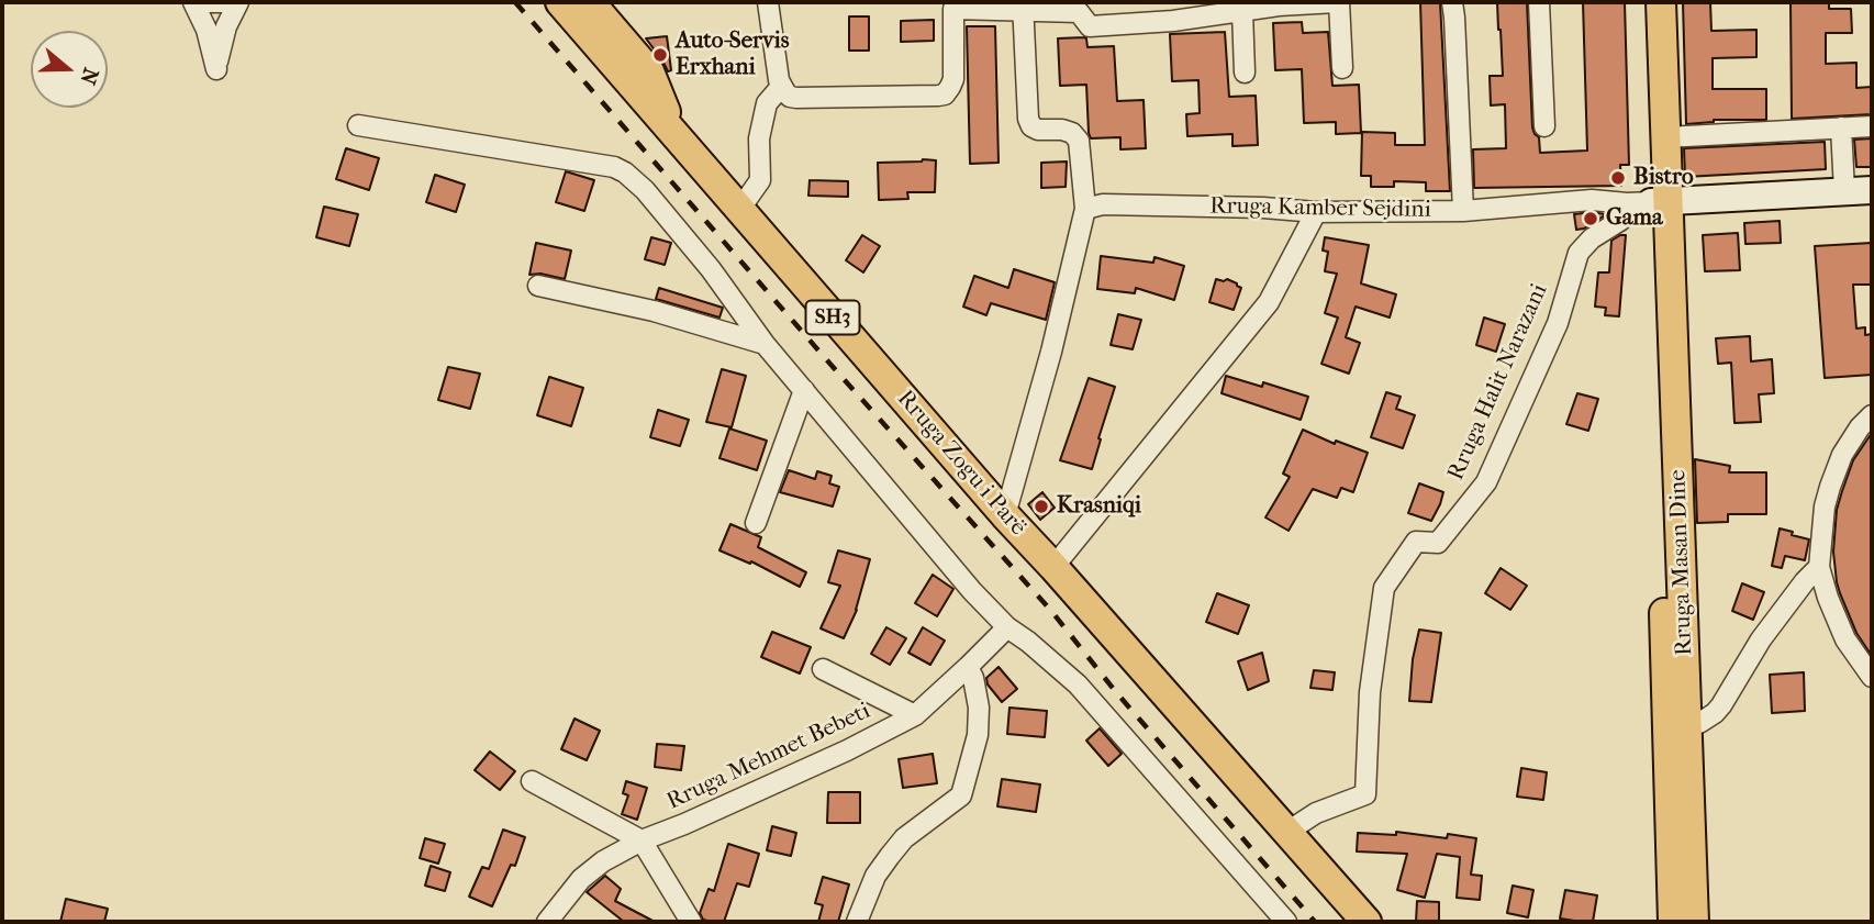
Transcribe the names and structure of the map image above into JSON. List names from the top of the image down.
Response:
{
  "streets": {
    "main road": [
      "Rruga Kamber Sejdini",
      "SH3",
      "Rruga Zogu i Parë",
      "Rruga Masan Dine"
    ],
    "street": ["Rruga Halit Narazani", "Rruga Mehmet Bebeti"]
  },
  "crossings": [
    ["Rruga Kamber Sejdini", "Rruga Halit Narazani"],
    ["Rruga Kamber Sejdini", "Rruga Masan Dine"],
    ["Rruga Halit Narazani", "Rruga Zogu i Parë"],
    ["Rruga Halit Narazani", "Rruga Masan Dine"]
  ],
  "places": [
    "Auto-Servis Erxhani",
    "Bistro",
    "Gama",
    "Krasniqi"
  ],
  "north": "right"
}
